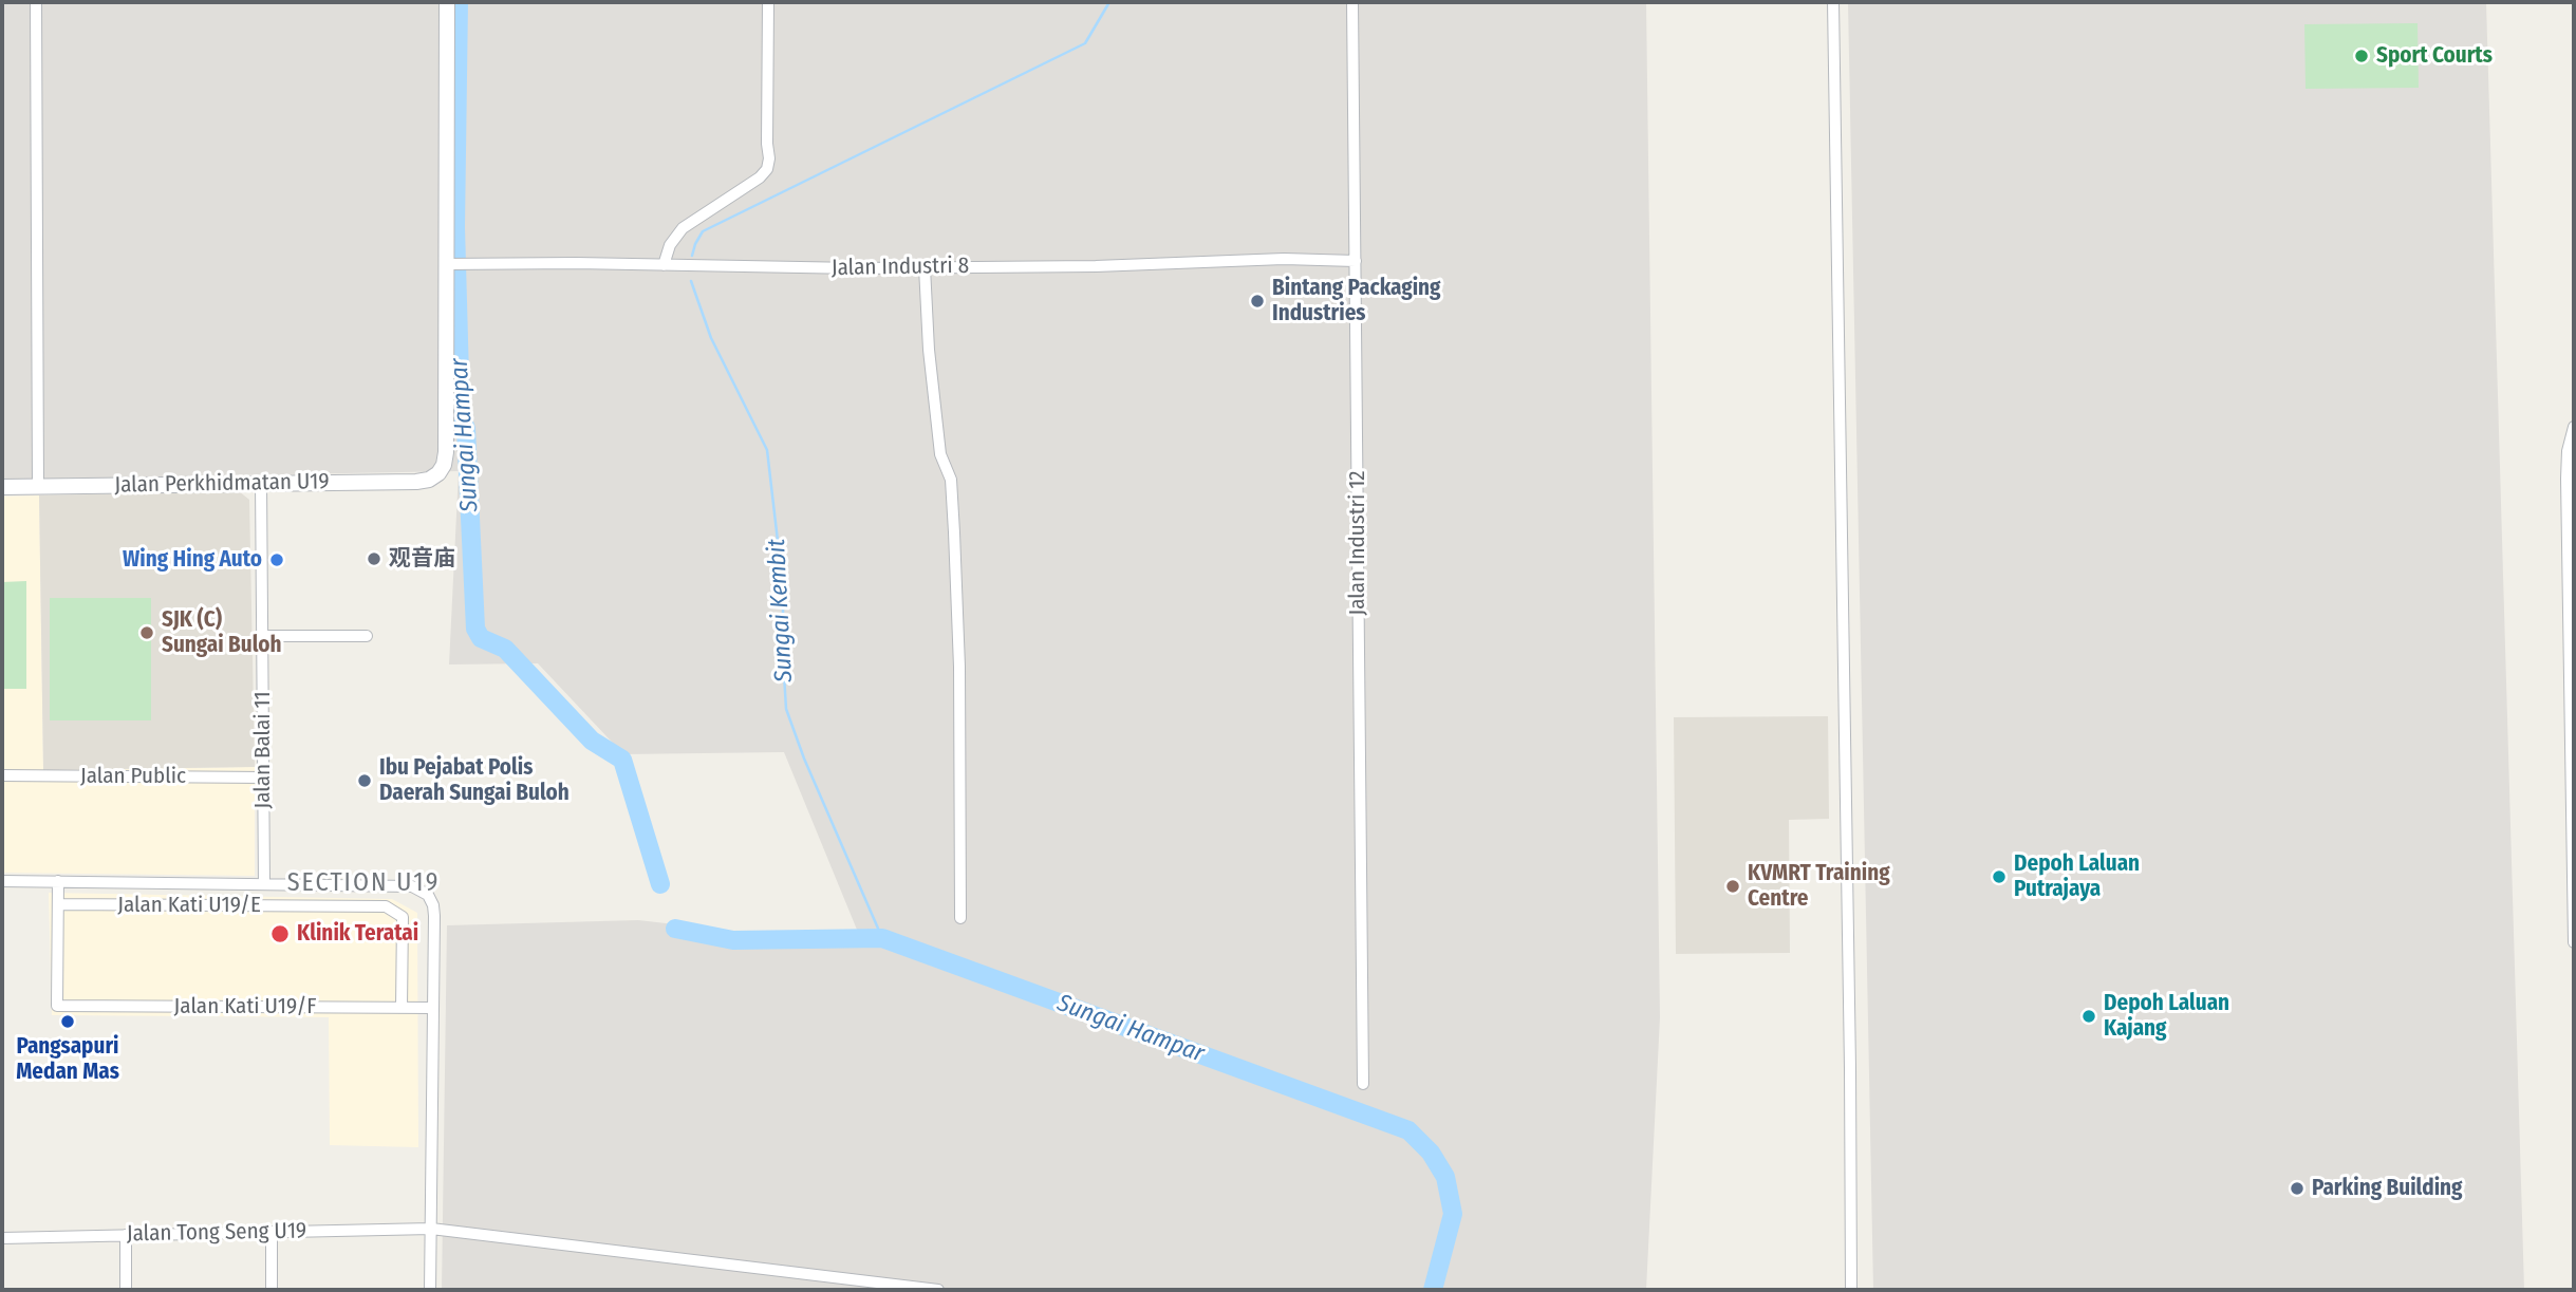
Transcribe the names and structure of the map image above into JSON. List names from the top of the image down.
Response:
{
  "streets": {
    "street": [
      "Jalan Industri 8",
      "Jalan Perkhidmatan U19",
      "Jalan Industri 12",
      "Jalan Balai 11",
      "Jalan Public",
      "Jalan Kati U19/E",
      "Jalan Kati U19/F",
      "Jalan Tong Seng U19"
    ]
  },
  "crossings": [
    ["Jalan Industri 8", "Jalan Perkhidmatan U19"],
    ["Jalan Industri 8", "Jalan Industri 12"],
    ["Jalan Perkhidmatan U19", "Jalan Balai 11"],
    ["Jalan Balai 11", "Jalan Public"],
    ["Jalan Kati U19/E", "Jalan Kati U19/F"]
  ],
  "districts": ["SECTION U19"],
  "water": ["Sungai Hampar", "Sungai Kembit"],
  "places": [
    "Sport Courts",
    "Bintang Packaging Industries",
    "观音庙",
    "Wing Hing Auto",
    "SJK (C) Sungai Buloh",
    "Ibu Pejabat Polis Daerah Sungai Buloh",
    "Depoh Laluan Putrajaya",
    "KVMRT Training Centre",
    "Klinik Teratai",
    "Depoh Laluan Kajang",
    "Pangsapuri Medan Mas",
    "Parking Building"
  ]
}
